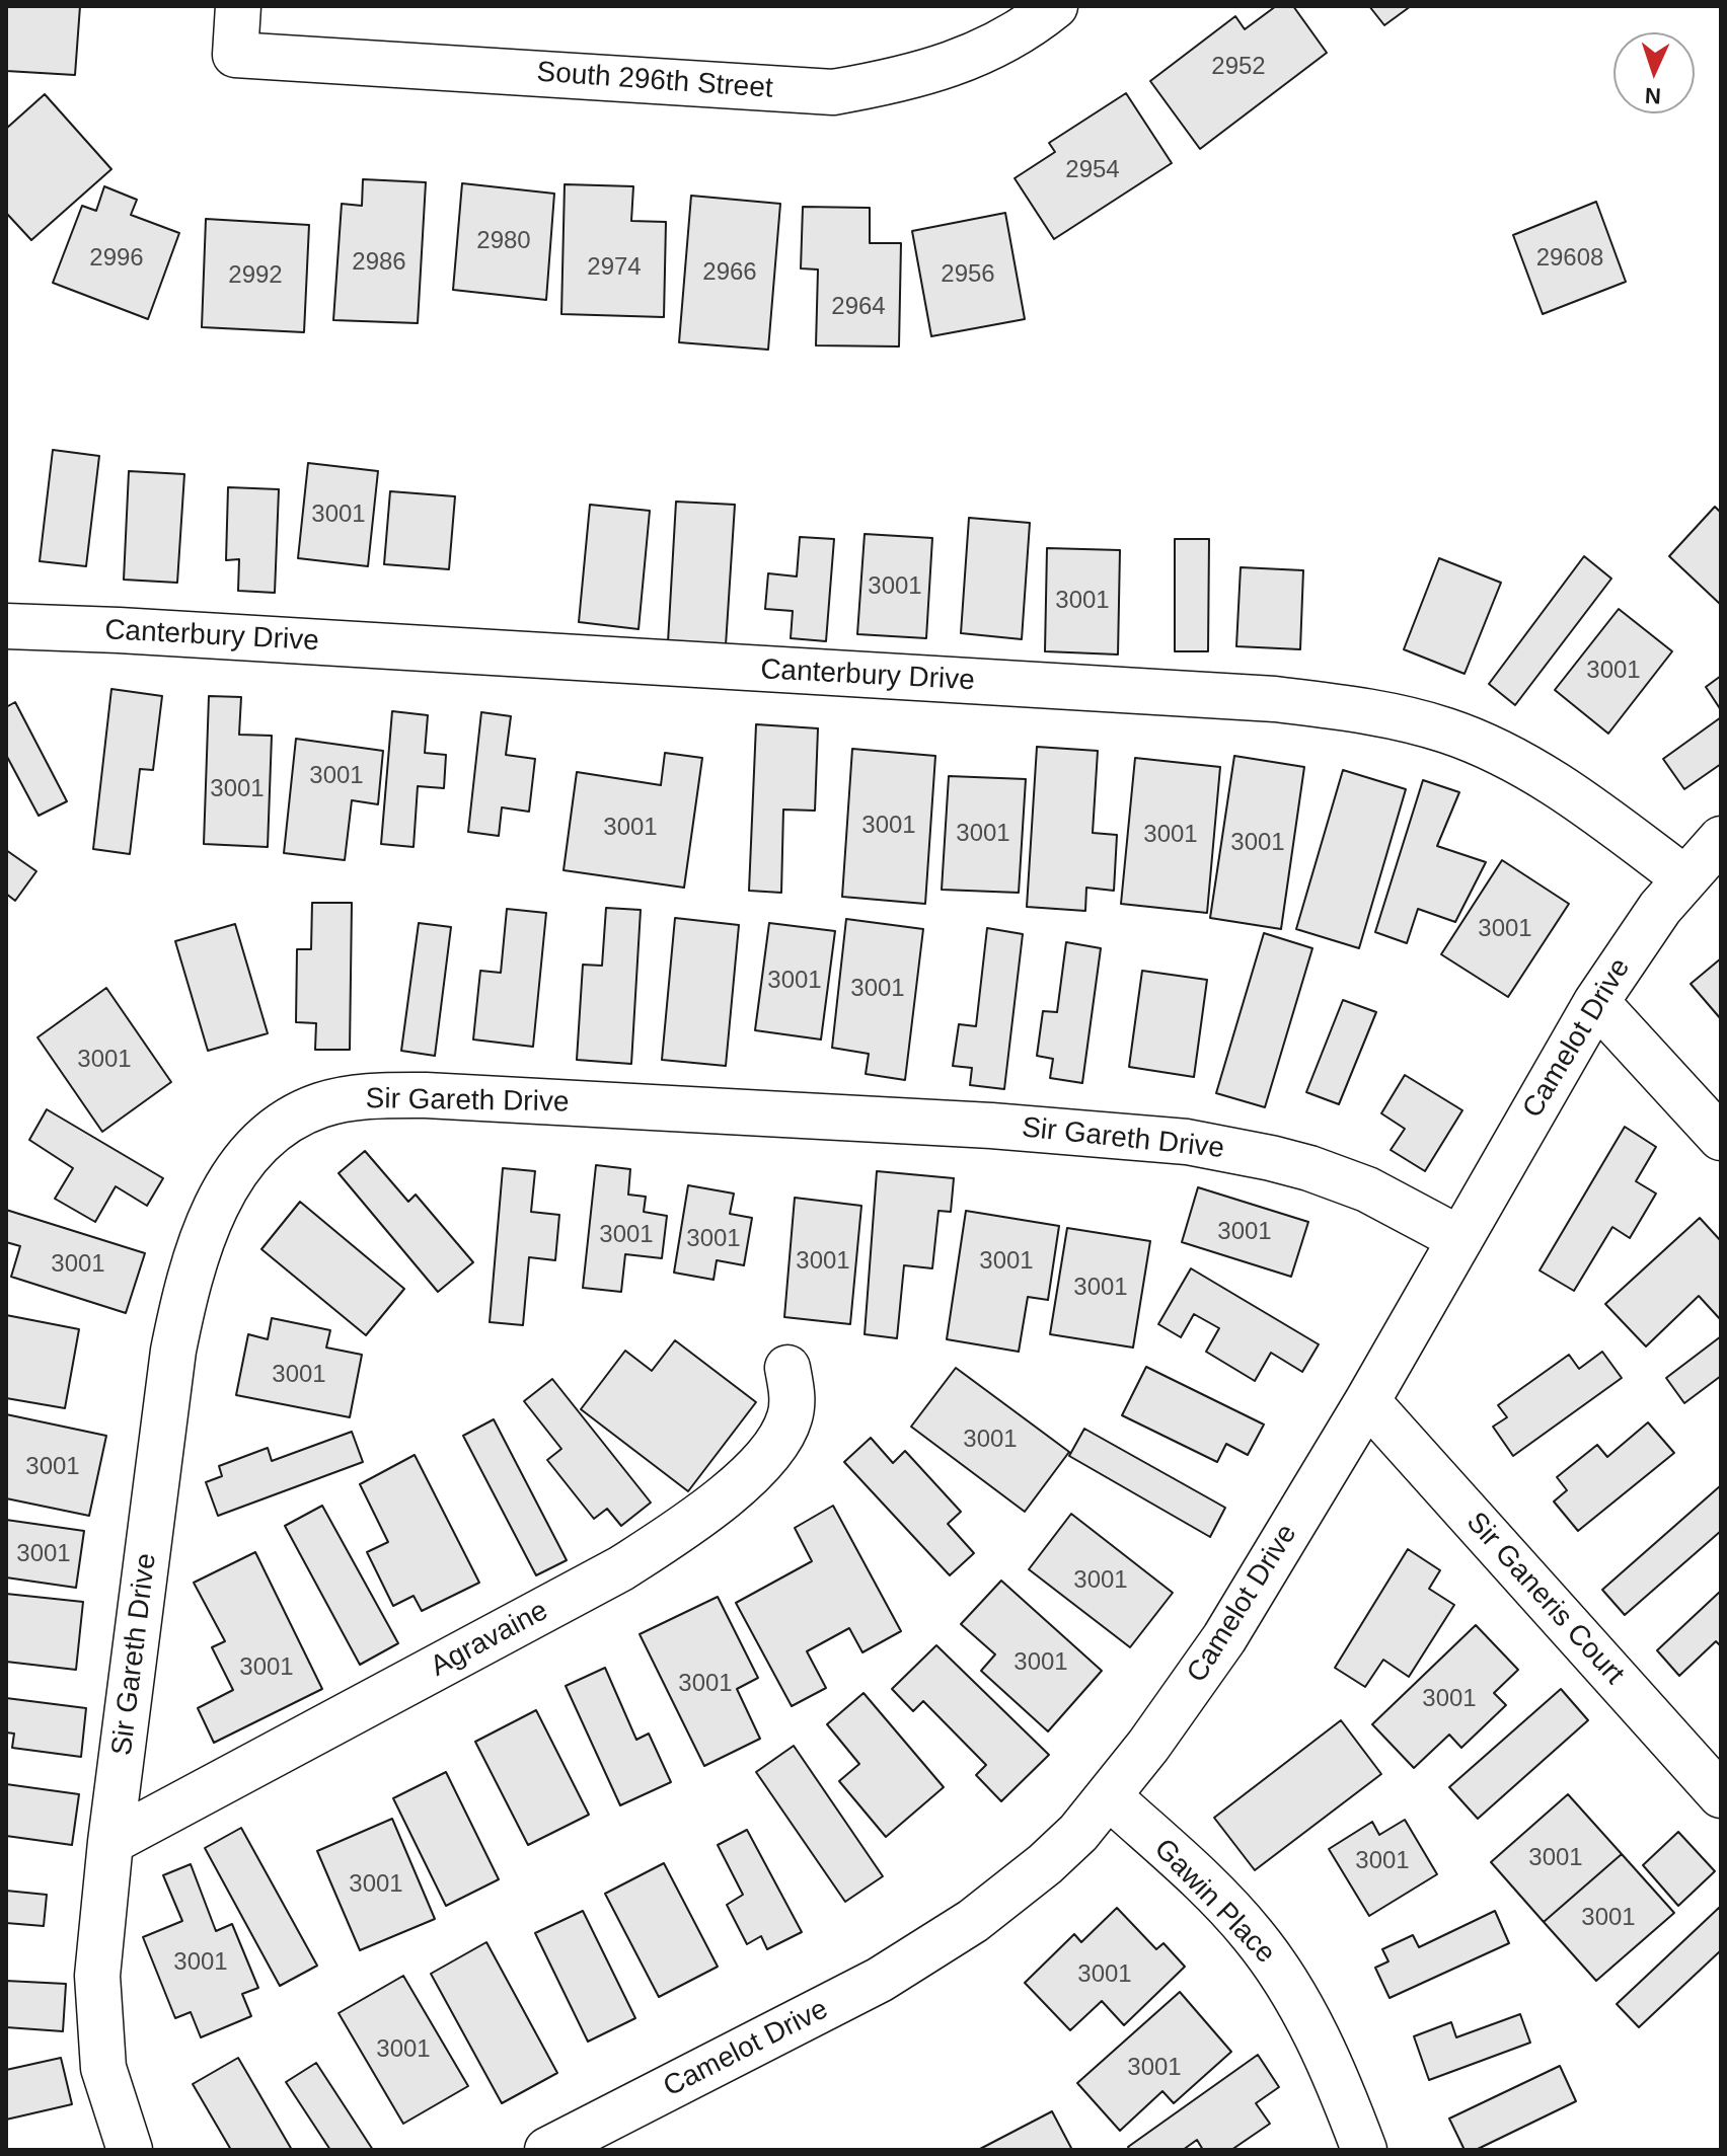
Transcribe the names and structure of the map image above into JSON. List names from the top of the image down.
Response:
{
  "streets": {
    "street": [
      "South 296th Street",
      "Canterbury Drive",
      "Camelot Drive",
      "Sir Gareth Drive",
      "Sir Ganeris Court",
      "Agravaine",
      "Gawin Place"
    ]
  },
  "crossings": [
    ["Canterbury Drive", "Camelot Drive"],
    ["Camelot Drive", "Sir Gareth Drive"],
    ["Camelot Drive", "Sir Ganeris Court"],
    ["Camelot Drive", "Gawin Place"],
    ["Sir Gareth Drive", "Agravaine"]
  ],
  "house_numbers": [
    "2952",
    "2954",
    "2980",
    "2996",
    "29608",
    "2986",
    "2974",
    "2966",
    "2956",
    "2992",
    "2964",
    "3001",
    "3001",
    "3001",
    "3001",
    "3001",
    "3001",
    "3001",
    "3001",
    "3001",
    "3001",
    "3001",
    "3001",
    "3001",
    "3001",
    "3001",
    "3001",
    "3001",
    "3001",
    "3001",
    "3001",
    "3001",
    "3001",
    "3001",
    "3001",
    "3001",
    "3001",
    "3001",
    "3001",
    "3001",
    "3001",
    "3001",
    "3001",
    "3001",
    "3001",
    "3001",
    "3001",
    "3001",
    "3001",
    "3001"
  ],
  "north": "bottom"
}
